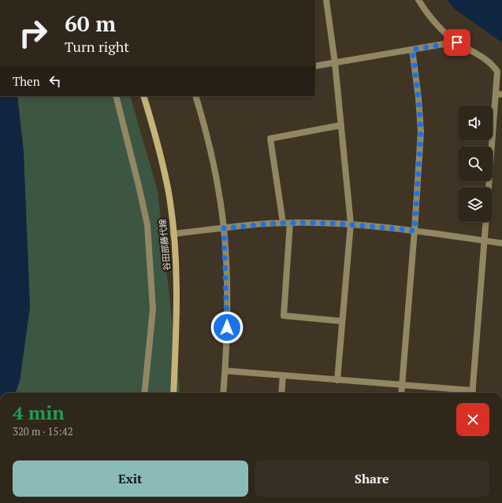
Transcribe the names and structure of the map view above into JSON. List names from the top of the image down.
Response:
{
  "streets": {
    "main road": ["谷田部藤代線"]
  },
  "page": {
    "turn": ["60 m", "Turn right"],
    "then": "Then",
    "heading": ["4 min", "320 m · 15:42"],
    "buttons": ["Exit", "Share"]
  }
}
